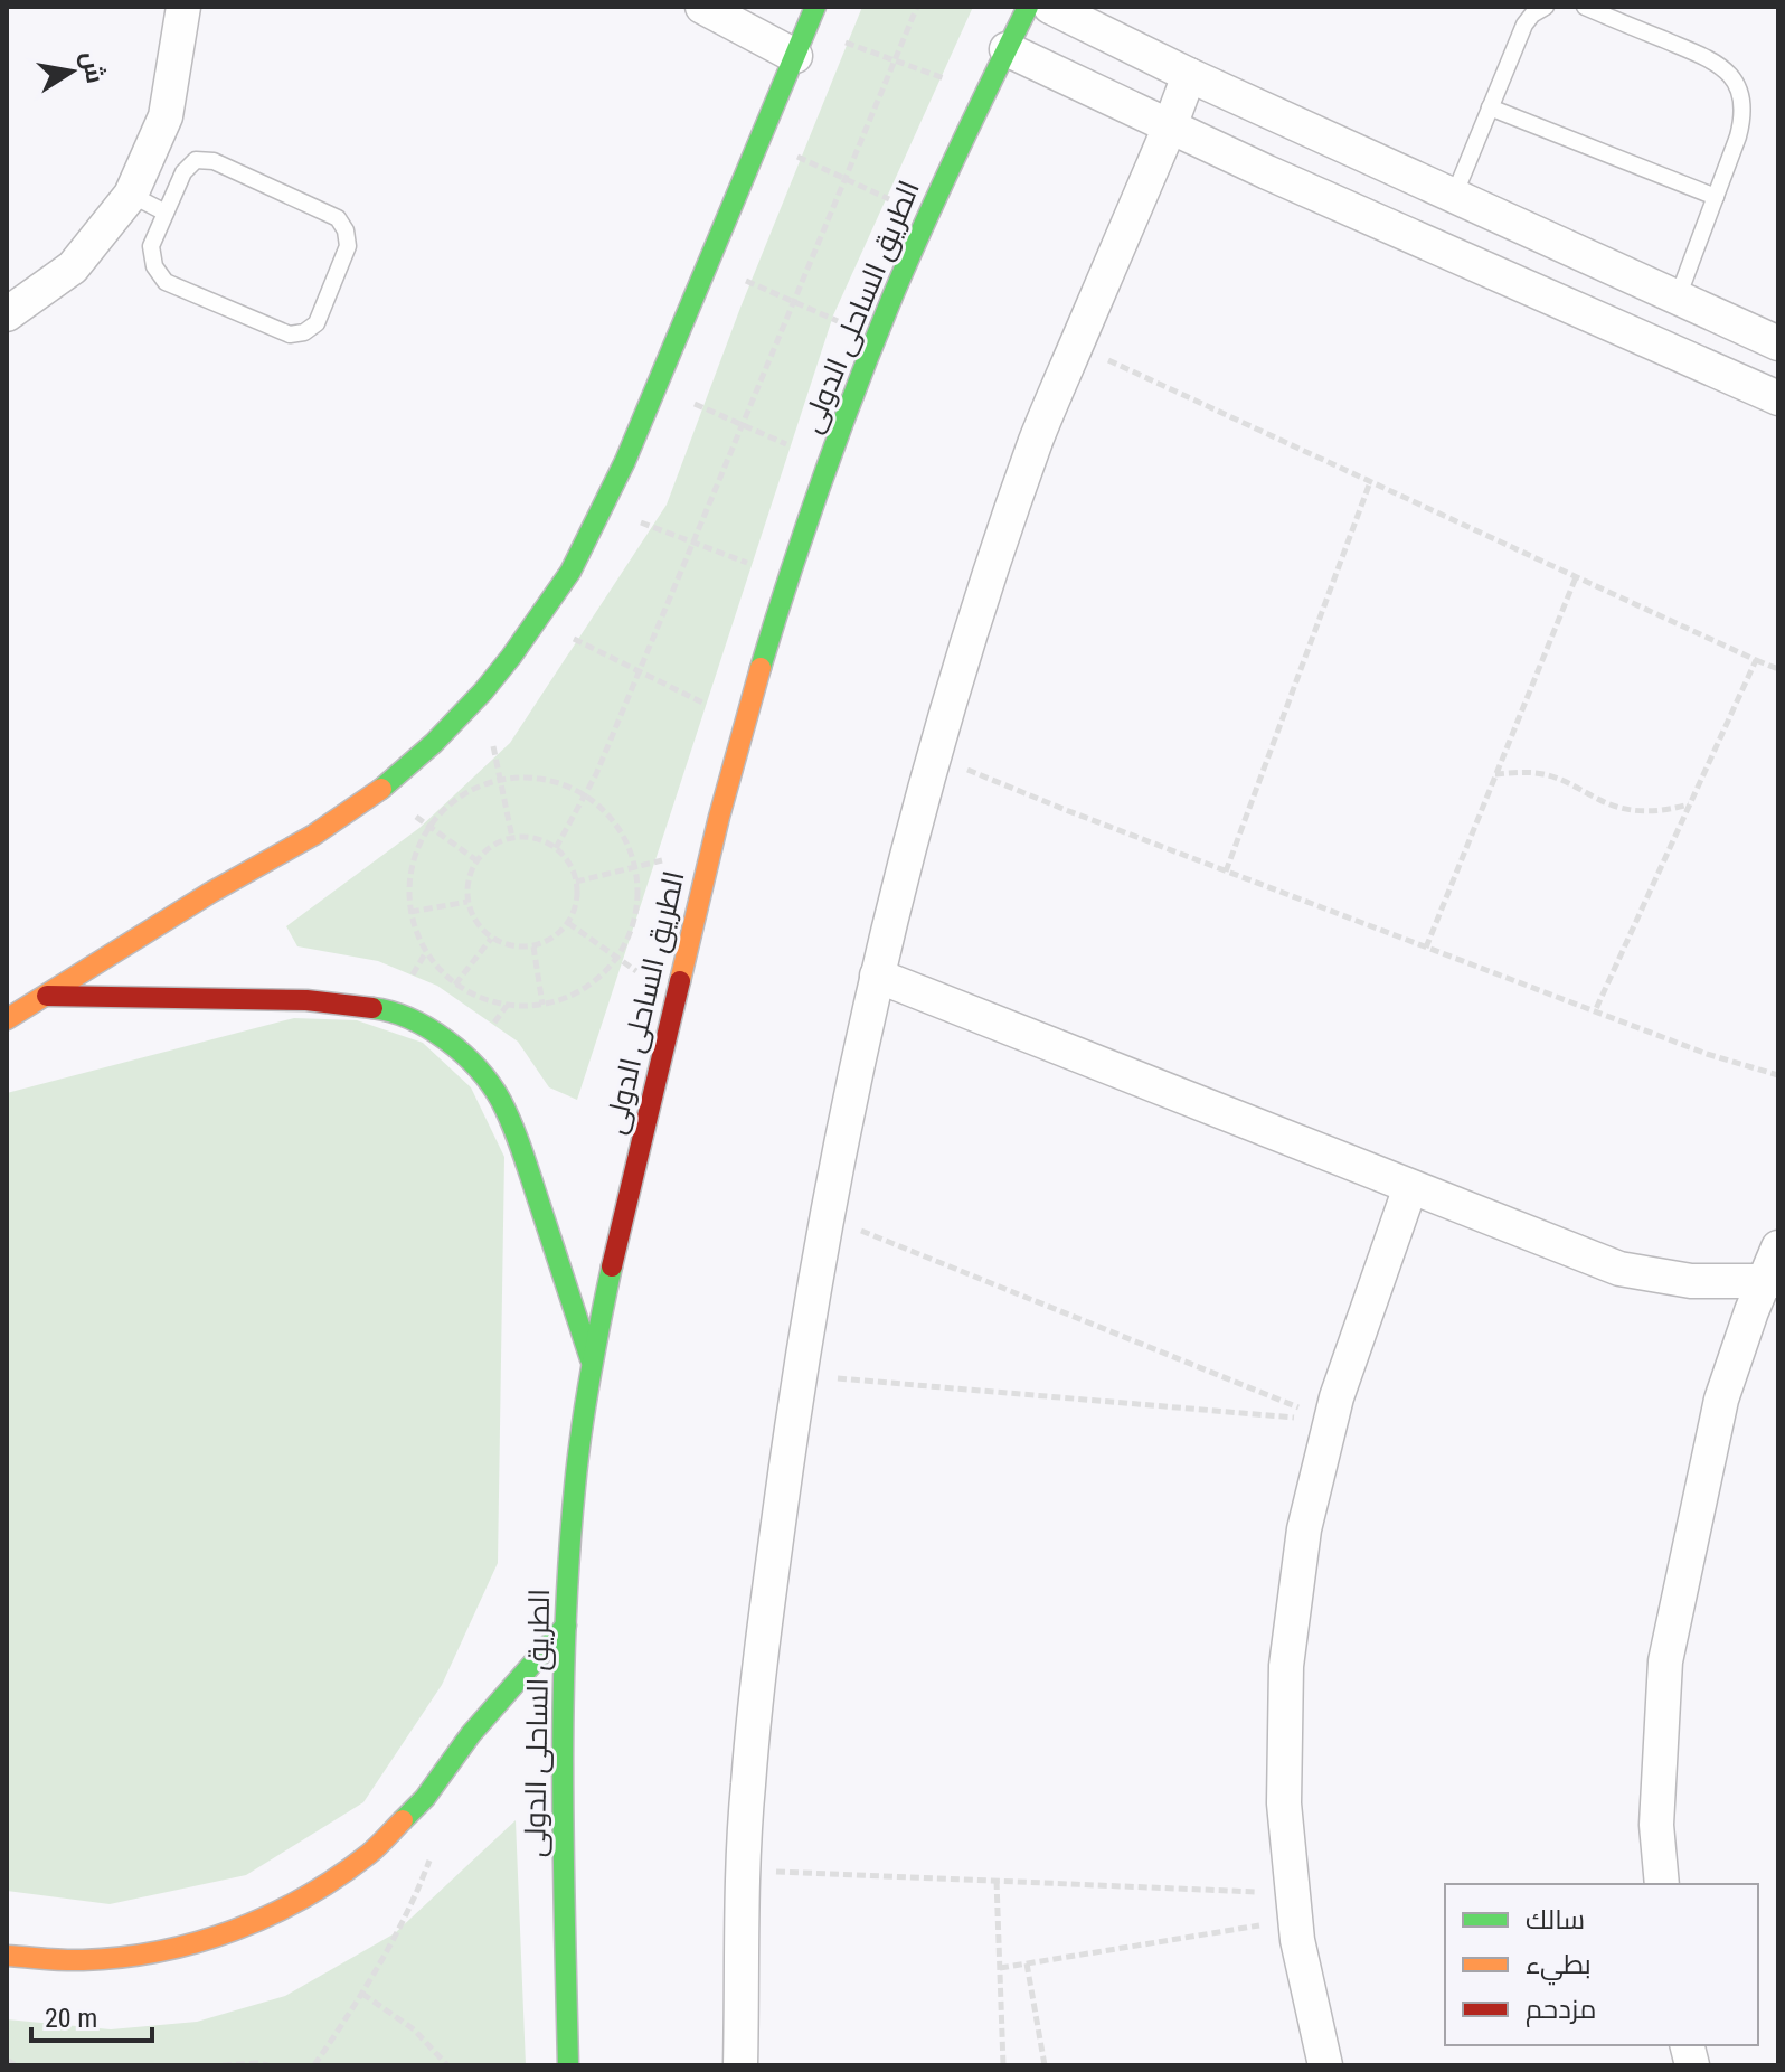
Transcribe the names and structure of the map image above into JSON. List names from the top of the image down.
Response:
{
  "streets": {
    "highway": ["الطريق الساحلى الدولى"]
  },
  "legend": ["سالك", "بطيء", "مزدحم"],
  "scale_bar": "20 m",
  "north": "right"
}
